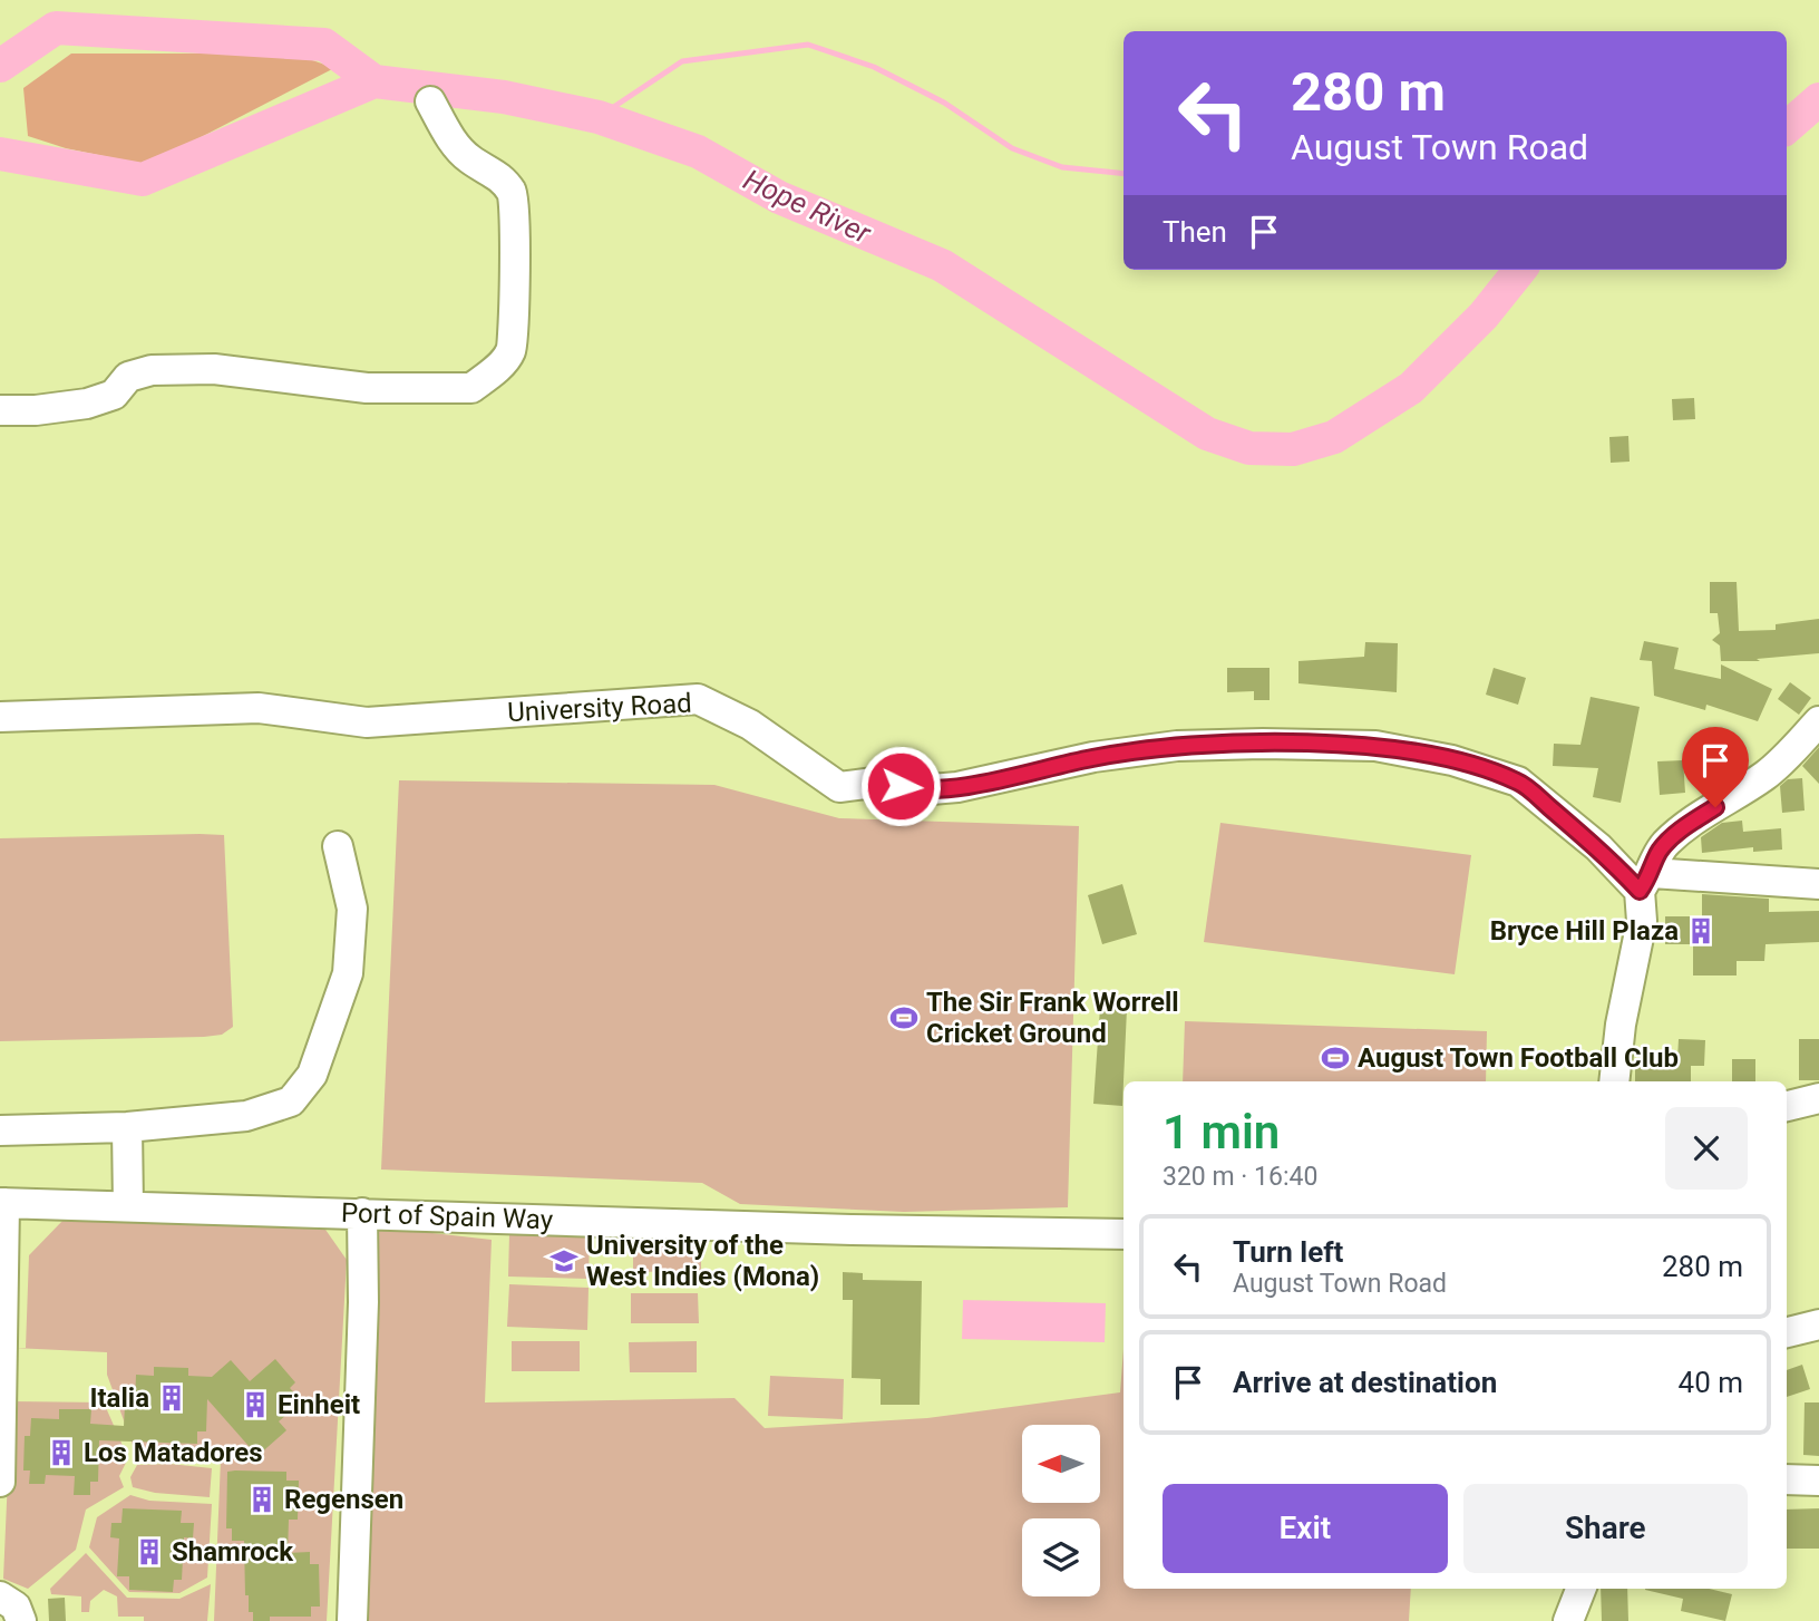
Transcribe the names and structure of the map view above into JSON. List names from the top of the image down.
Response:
{
  "streets": {
    "street": ["University Road", "Port of Spain Way"]
  },
  "water": ["Hope River"],
  "places": {
    "building": [
      "Bryce Hill Plaza",
      "Italia",
      "Einheit",
      "Los Matadores",
      "Regensen",
      "Shamrock"
    ],
    "sports": ["The Sir Frank Worrell Cricket Ground", "August Town Football Club"],
    "school or university": ["University of the West Indies (Mona)"]
  },
  "north": "left",
  "page": {
    "turn": ["280 m", "August Town Road"],
    "then": "Then",
    "heading": ["1 min", "320 m · 16:40"],
    "list": [
      {
        "name": "Turn left",
        "note": "August Town Road",
        "value": "280 m"
      },
      {
        "name": "Arrive at destination",
        "value": "40 m"
      }
    ],
    "buttons": ["Exit", "Share"]
  }
}
